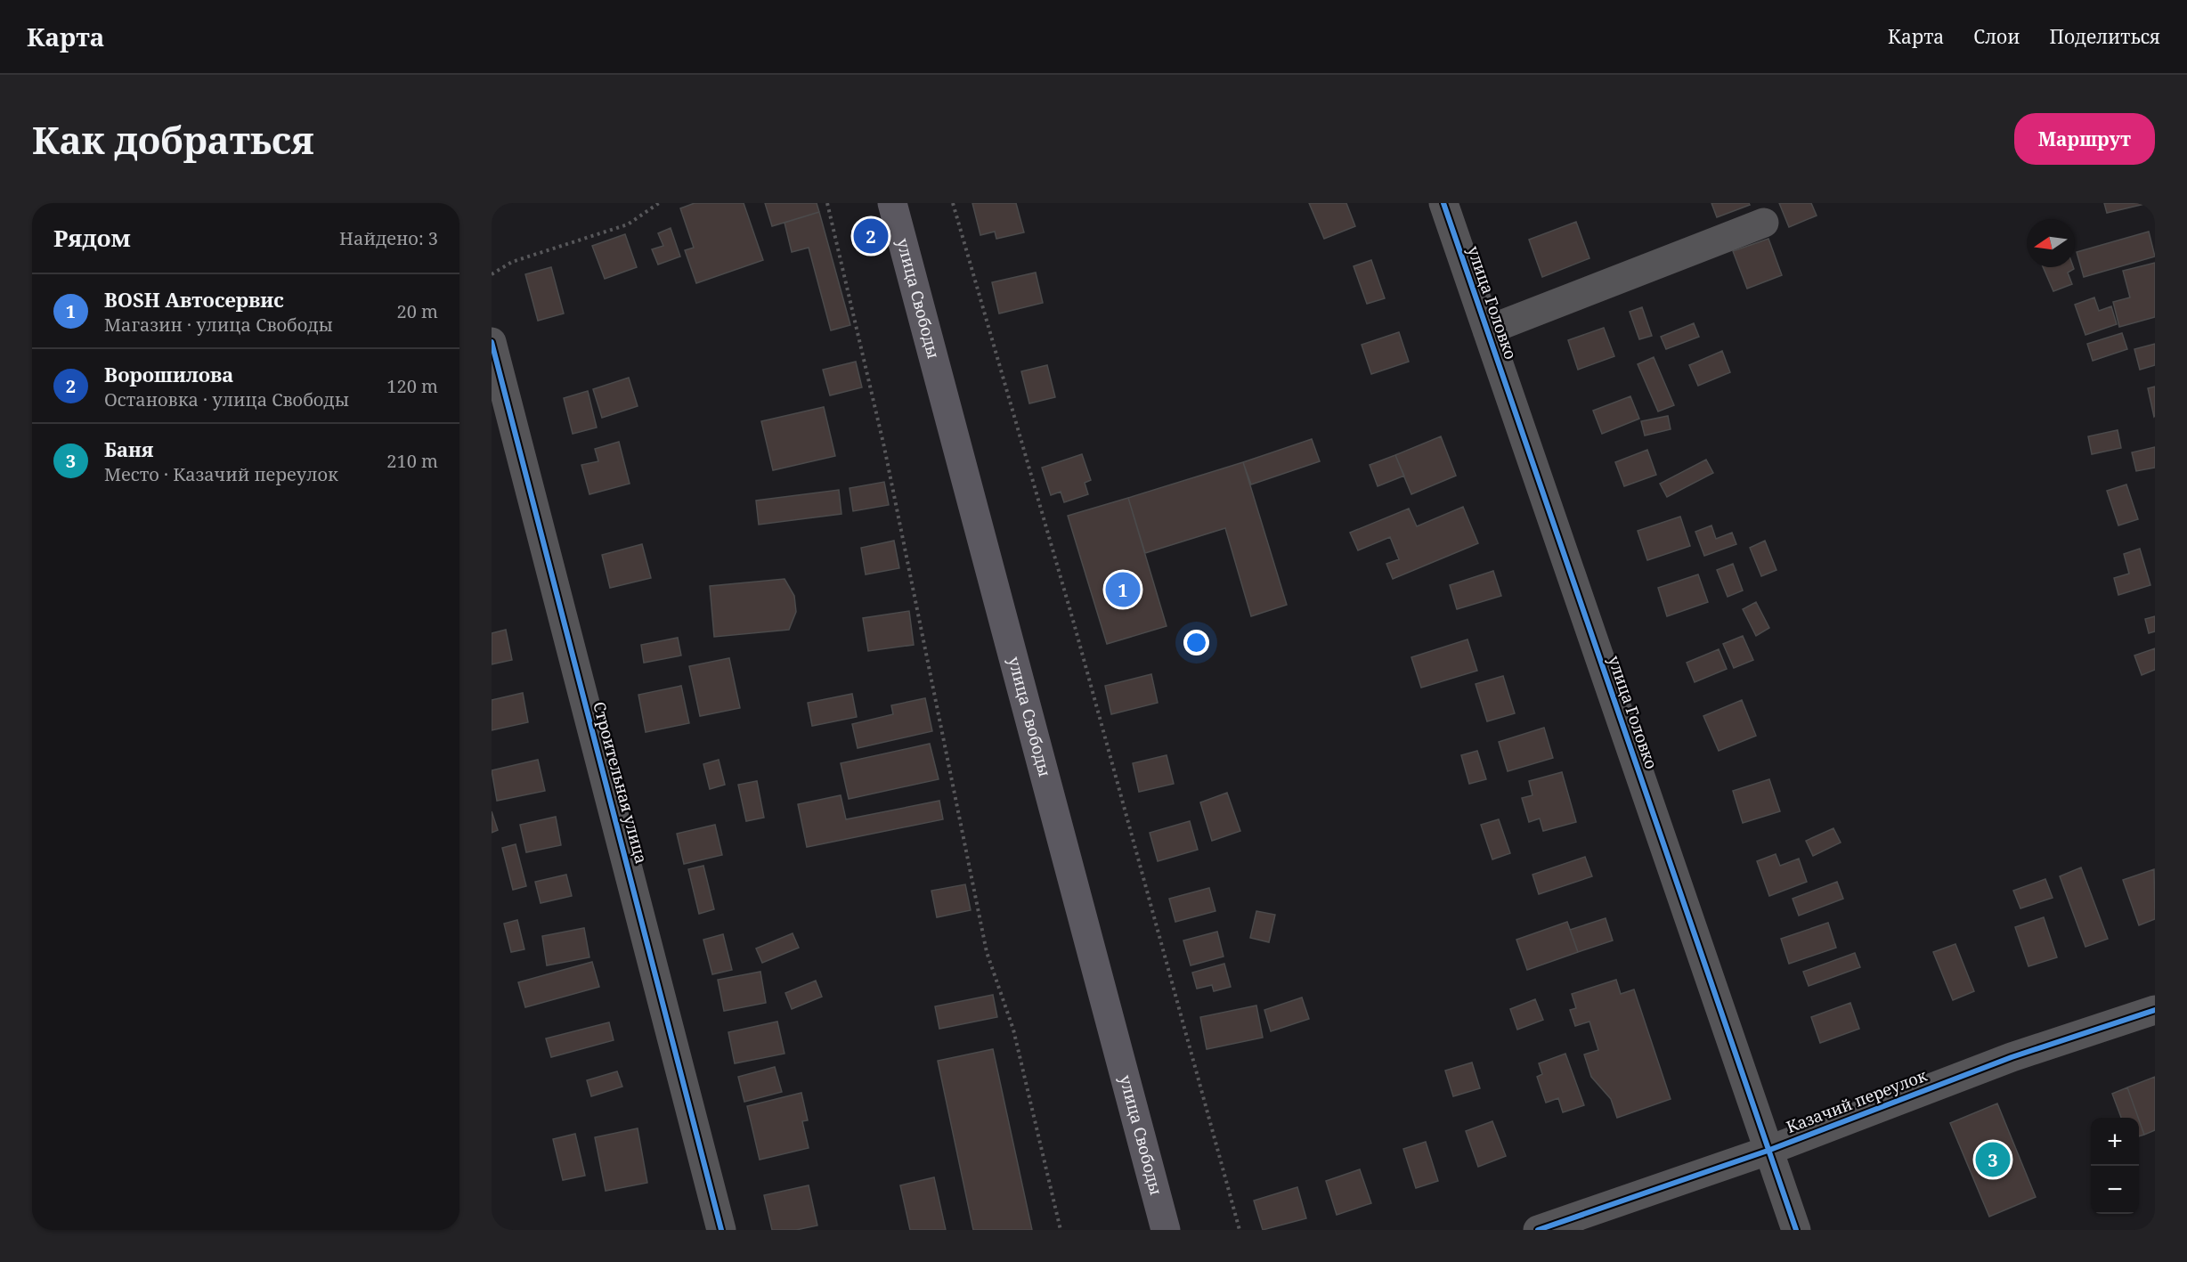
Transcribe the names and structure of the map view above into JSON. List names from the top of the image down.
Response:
{
  "streets": {
    "main road": ["улица Свободы"],
    "street": ["улица Головко", "Строительная улица", "Казачий переулок"]
  },
  "crossings": [
    ["улица Головко", "Казачий переулок"]
  ],
  "north": "left",
  "page": {
    "header": "Карта",
    "nav": ["Карта", "Слои", "Поделиться"],
    "buttons": "Маршрут",
    "title": "Как добраться",
    "heading": ["Рядом", "Найдено: 3"],
    "pins": ["2", "1", "3"],
    "list": [
      {
        "mark": "1",
        "name": "BOSH Автосервис",
        "note": "Магазин · улица Свободы",
        "value": "20 m"
      },
      {
        "mark": "2",
        "name": "Ворошилова",
        "note": "Остановка · улица Свободы",
        "value": "120 m"
      },
      {
        "mark": "3",
        "name": "Баня",
        "note": "Место · Казачий переулок",
        "value": "210 m"
      }
    ],
    "map_buttons": ["+", "−"]
  }
}
